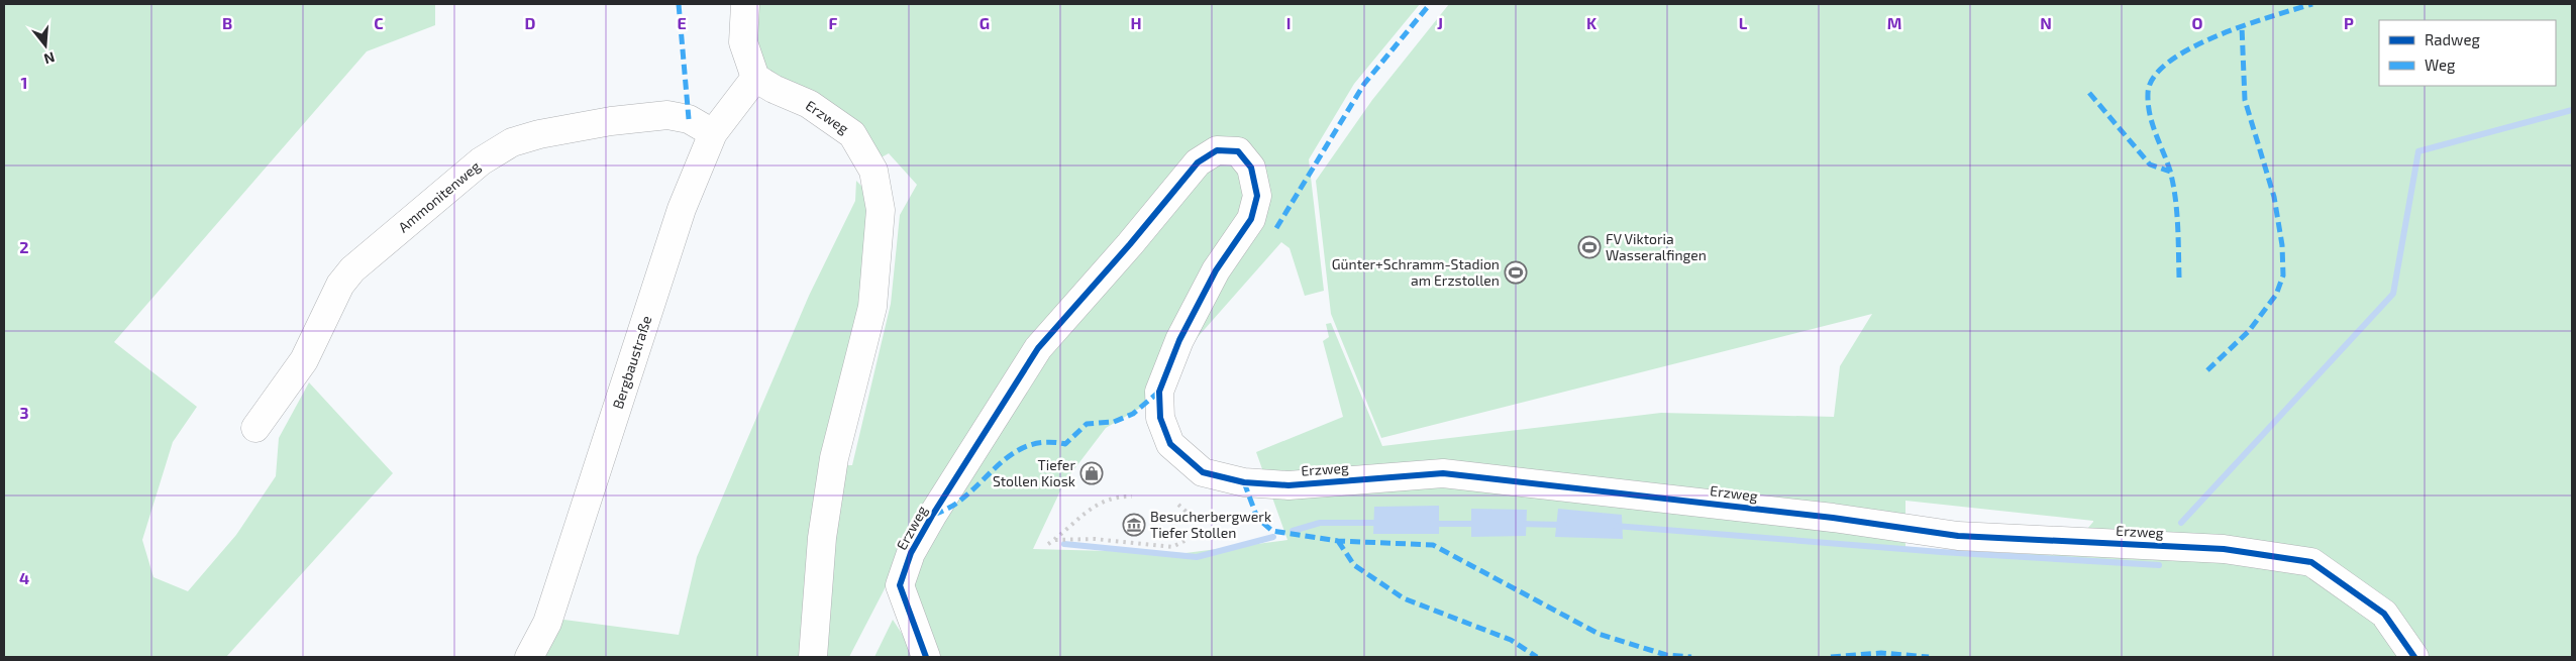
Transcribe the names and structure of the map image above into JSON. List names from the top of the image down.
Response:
{
  "streets": {
    "street": ["Erzweg", "Ammonitenweg", "Bergbaustraße"]
  },
  "crossings": [
    ["Erzweg", "Bergbaustraße"],
    ["Ammonitenweg", "Bergbaustraße"]
  ],
  "places": {
    "sports": ["FV Viktoria Wasseralfingen", "Günter+Schramm-Stadion am Erzstollen"],
    "shop": ["Tiefer Stollen Kiosk"],
    "museum": ["Besucherbergwerk Tiefer Stollen"]
  },
  "legend": ["Radweg", "Weg"],
  "north": "bottom",
  "grid": {
    "columns": [
      "B",
      "C",
      "D",
      "E",
      "F",
      "G",
      "H",
      "I",
      "J",
      "K",
      "L",
      "M",
      "N",
      "O",
      "P"
    ],
    "rows": [
      "1",
      "2",
      "3",
      "4"
    ]
  }
}
